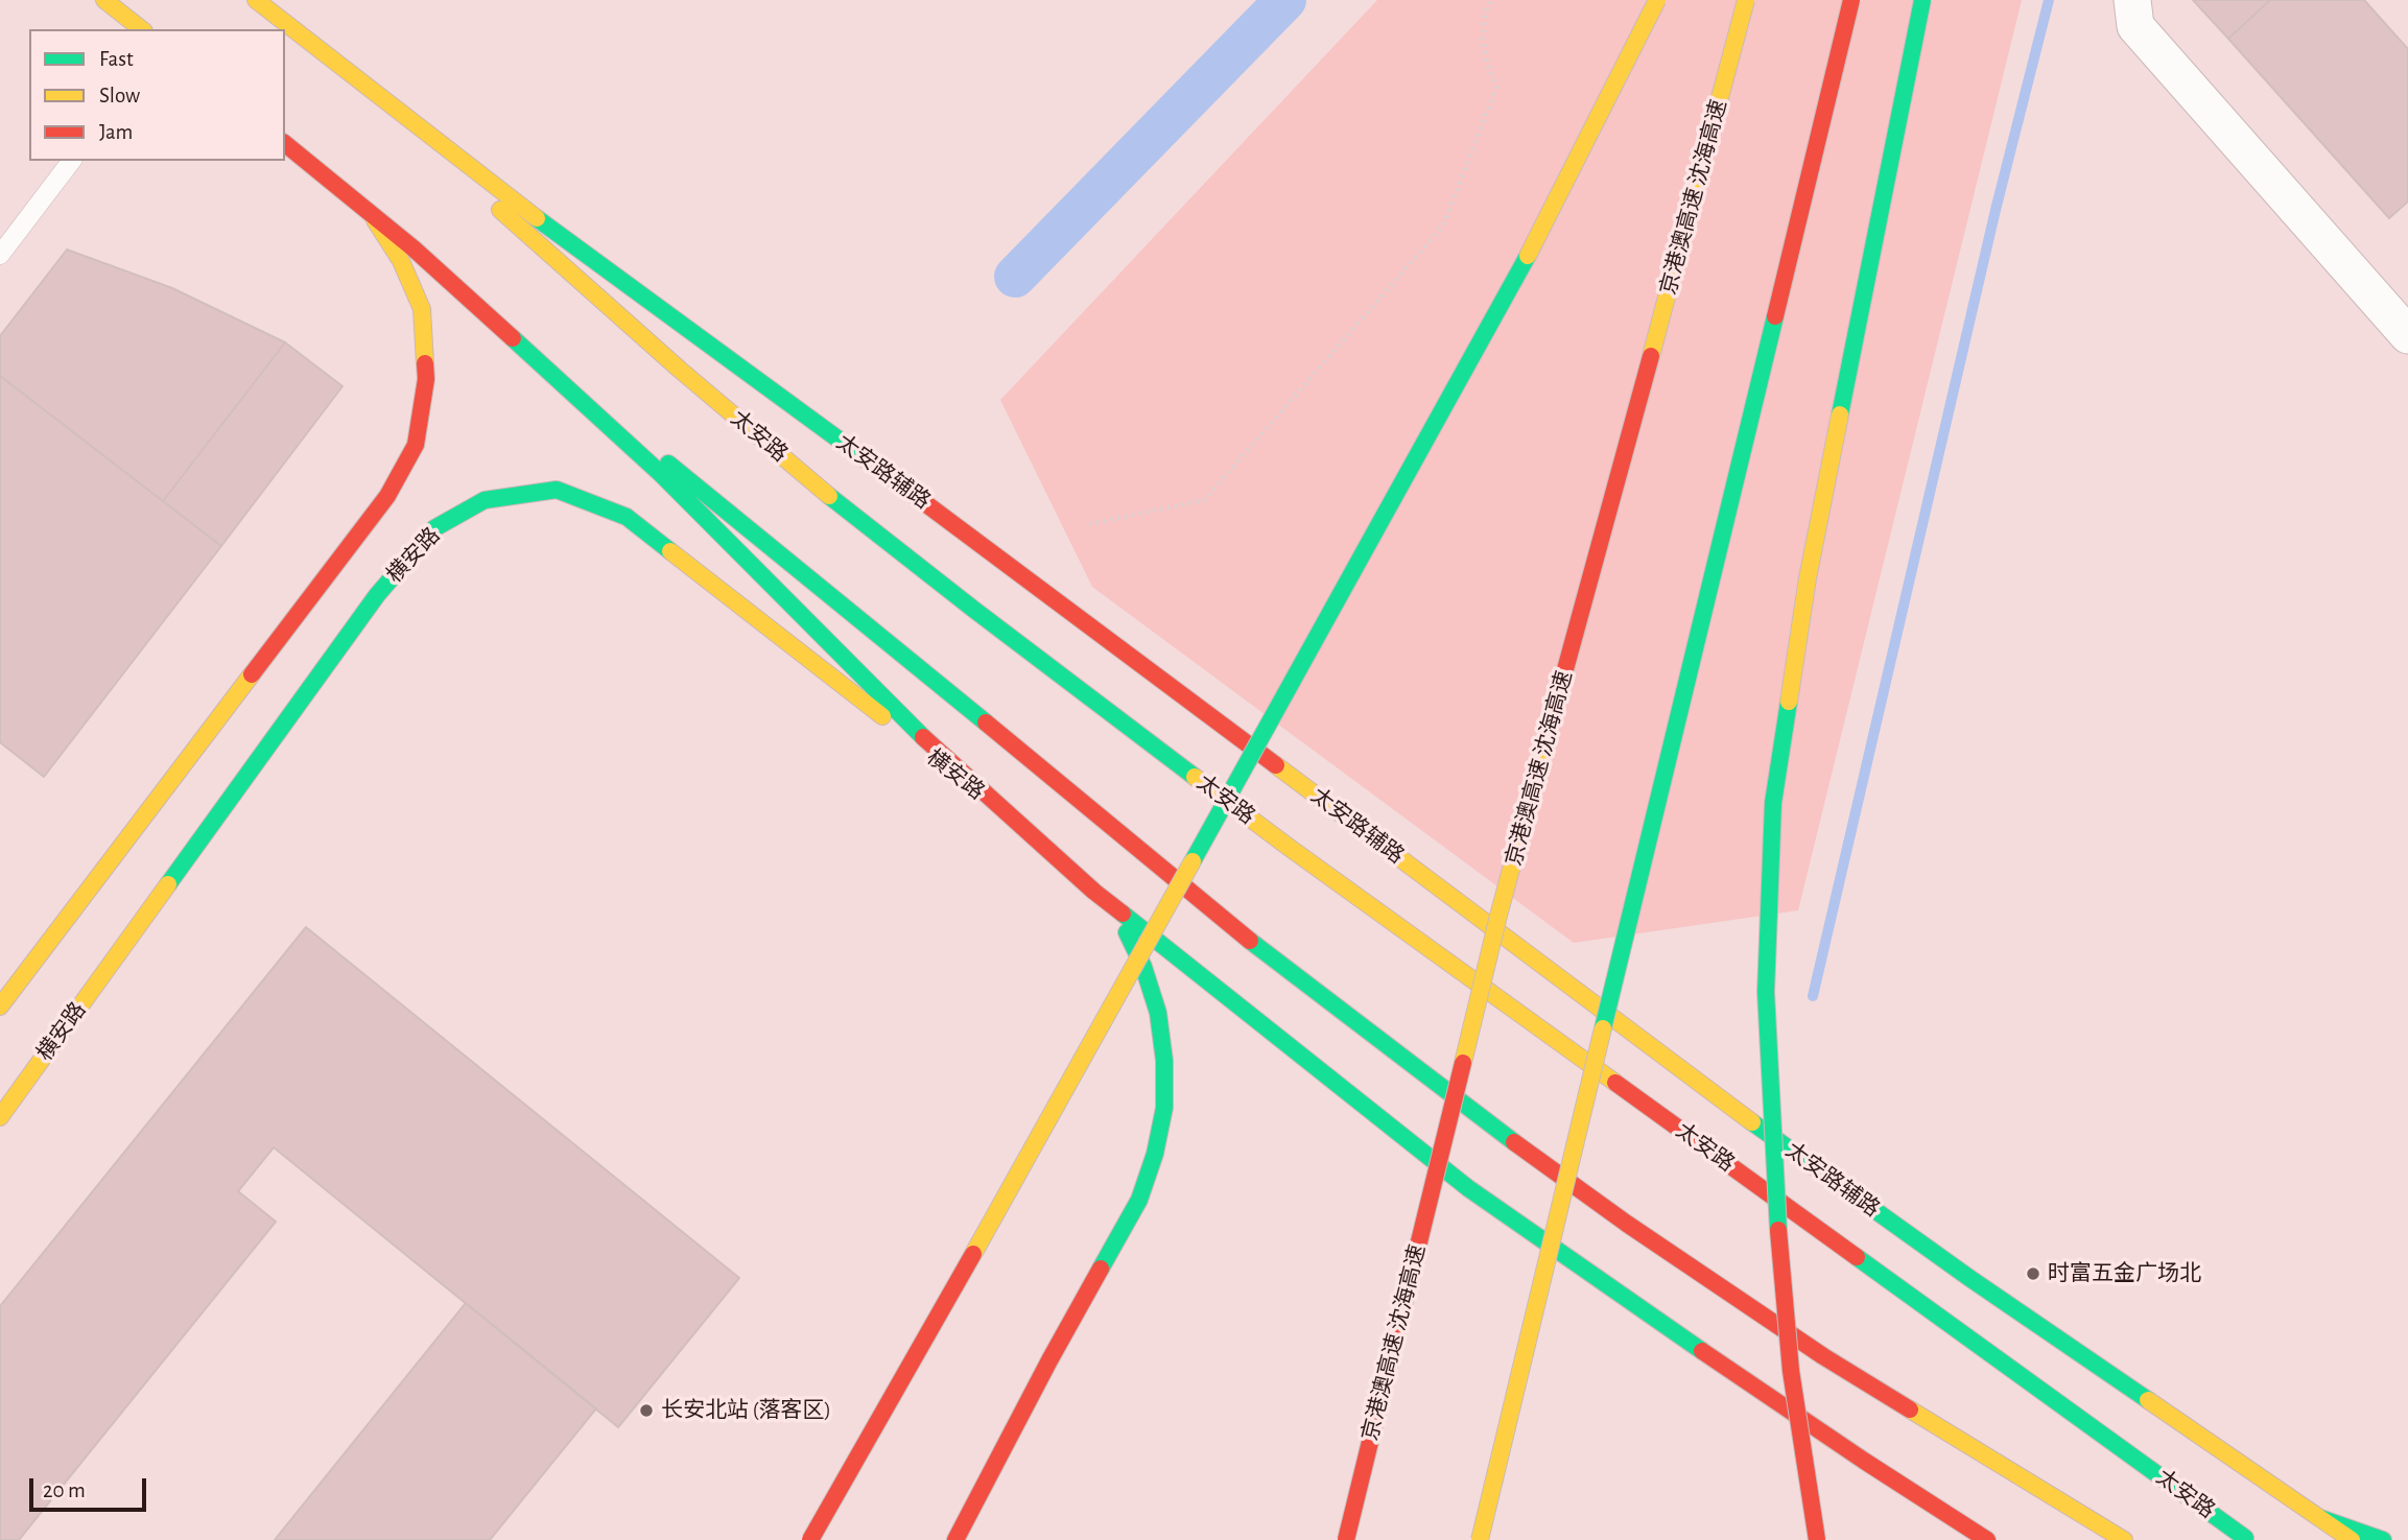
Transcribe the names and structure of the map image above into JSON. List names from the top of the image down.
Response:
{
  "streets": {
    "main road": [
      "京港澳高速 沈海高速",
      "太安路",
      "太安路辅路",
      "横安路"
    ]
  },
  "crossings": [
    ["太安路", "太安路辅路"]
  ],
  "places": ["时富五金广场北", "长安北站 (落客区)"],
  "legend": ["Fast", "Slow", "Jam"],
  "scale_bar": "20 m"
}
